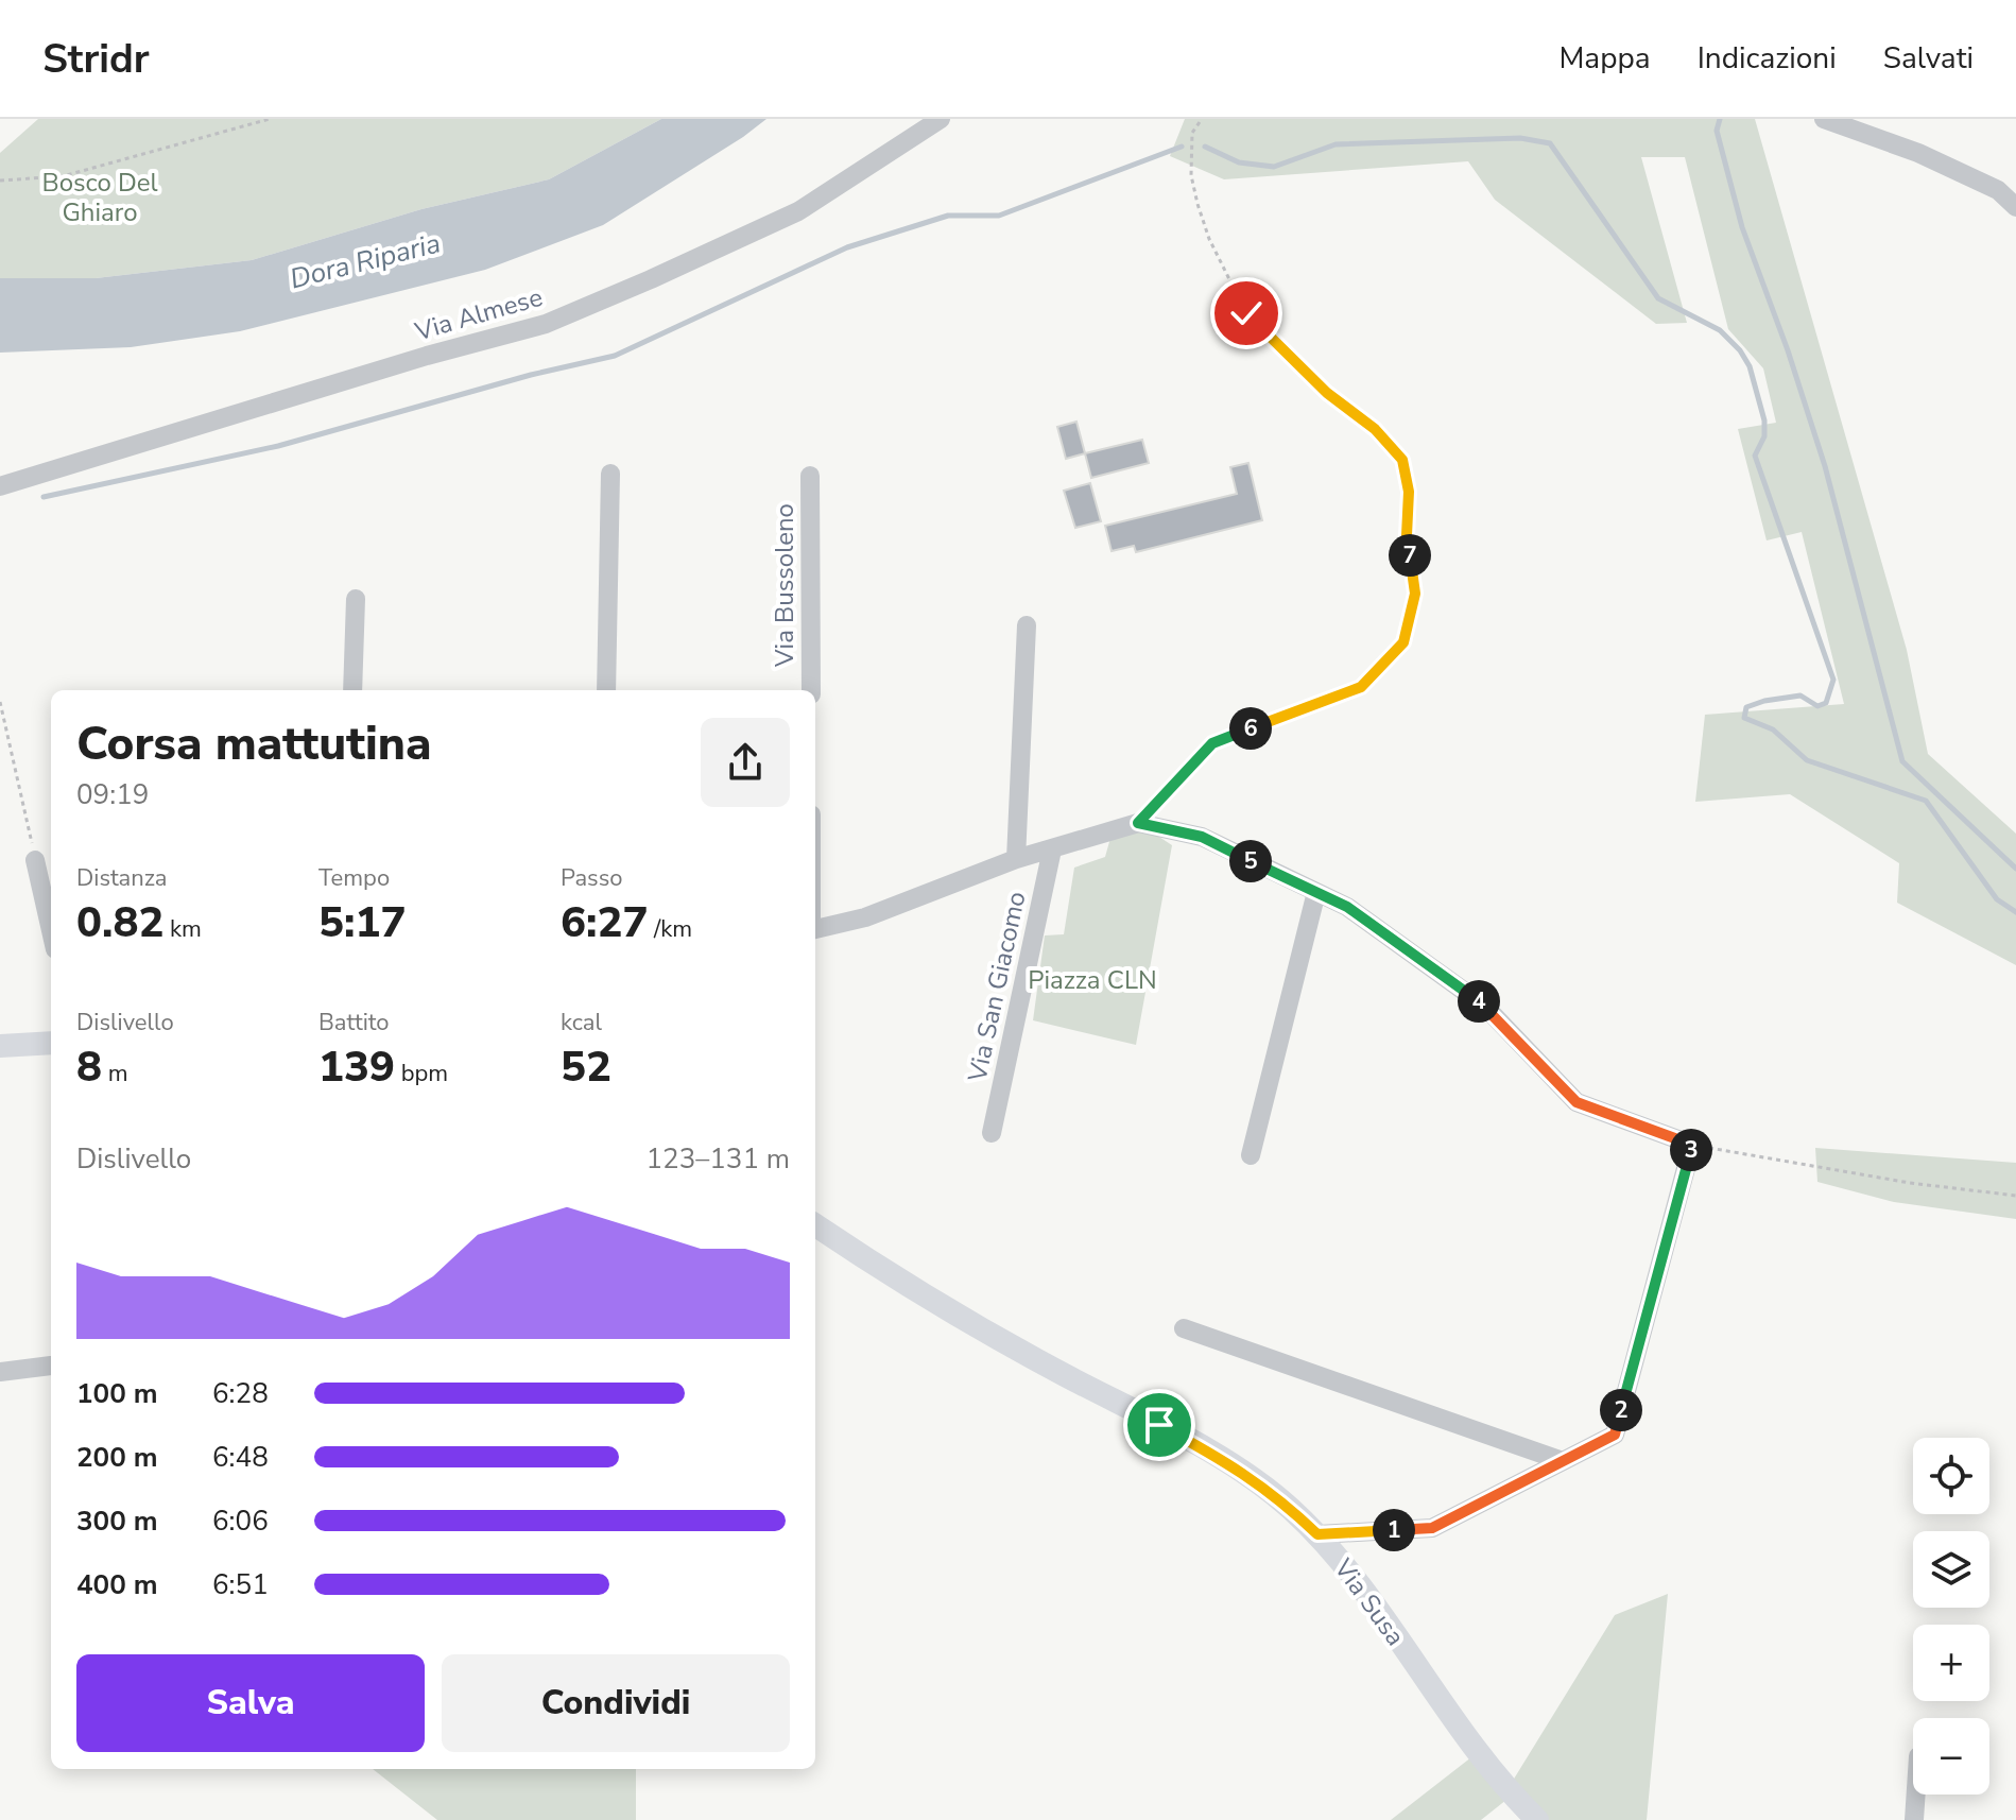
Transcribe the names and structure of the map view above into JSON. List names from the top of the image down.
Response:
{
  "streets": {
    "main road": ["Via Susa"],
    "street": ["Via Almese", "Via Bussoleno", "Via San Giacomo"]
  },
  "water": ["Dora Riparia"],
  "parks": ["Bosco Del Ghiaro", "Piazza CLN"],
  "page": {
    "header": "Stridr",
    "nav": ["Mappa", "Indicazioni", "Salvati"],
    "pins": [
      "7",
      "6",
      "5",
      "4",
      "3",
      "2",
      "1"
    ],
    "heading": ["Corsa mattutina", "09:19"],
    "stats": [
      ["Distanza", "0.82 km"],
      ["Tempo", "5:17"],
      ["Passo", "6:27 /km"],
      ["Dislivello", "8 m"],
      ["Battito", "139 bpm"],
      ["kcal", "52"]
    ],
    "chart": ["Dislivello", "123–131 m"],
    "list": [
      {
        "name": "100 m",
        "note": "6:28"
      },
      {
        "name": "200 m",
        "note": "6:48"
      },
      {
        "name": "300 m",
        "note": "6:06"
      },
      {
        "name": "400 m",
        "note": "6:51"
      }
    ],
    "map_buttons": ["+", "−"],
    "buttons": ["Salva", "Condividi"]
  }
}
